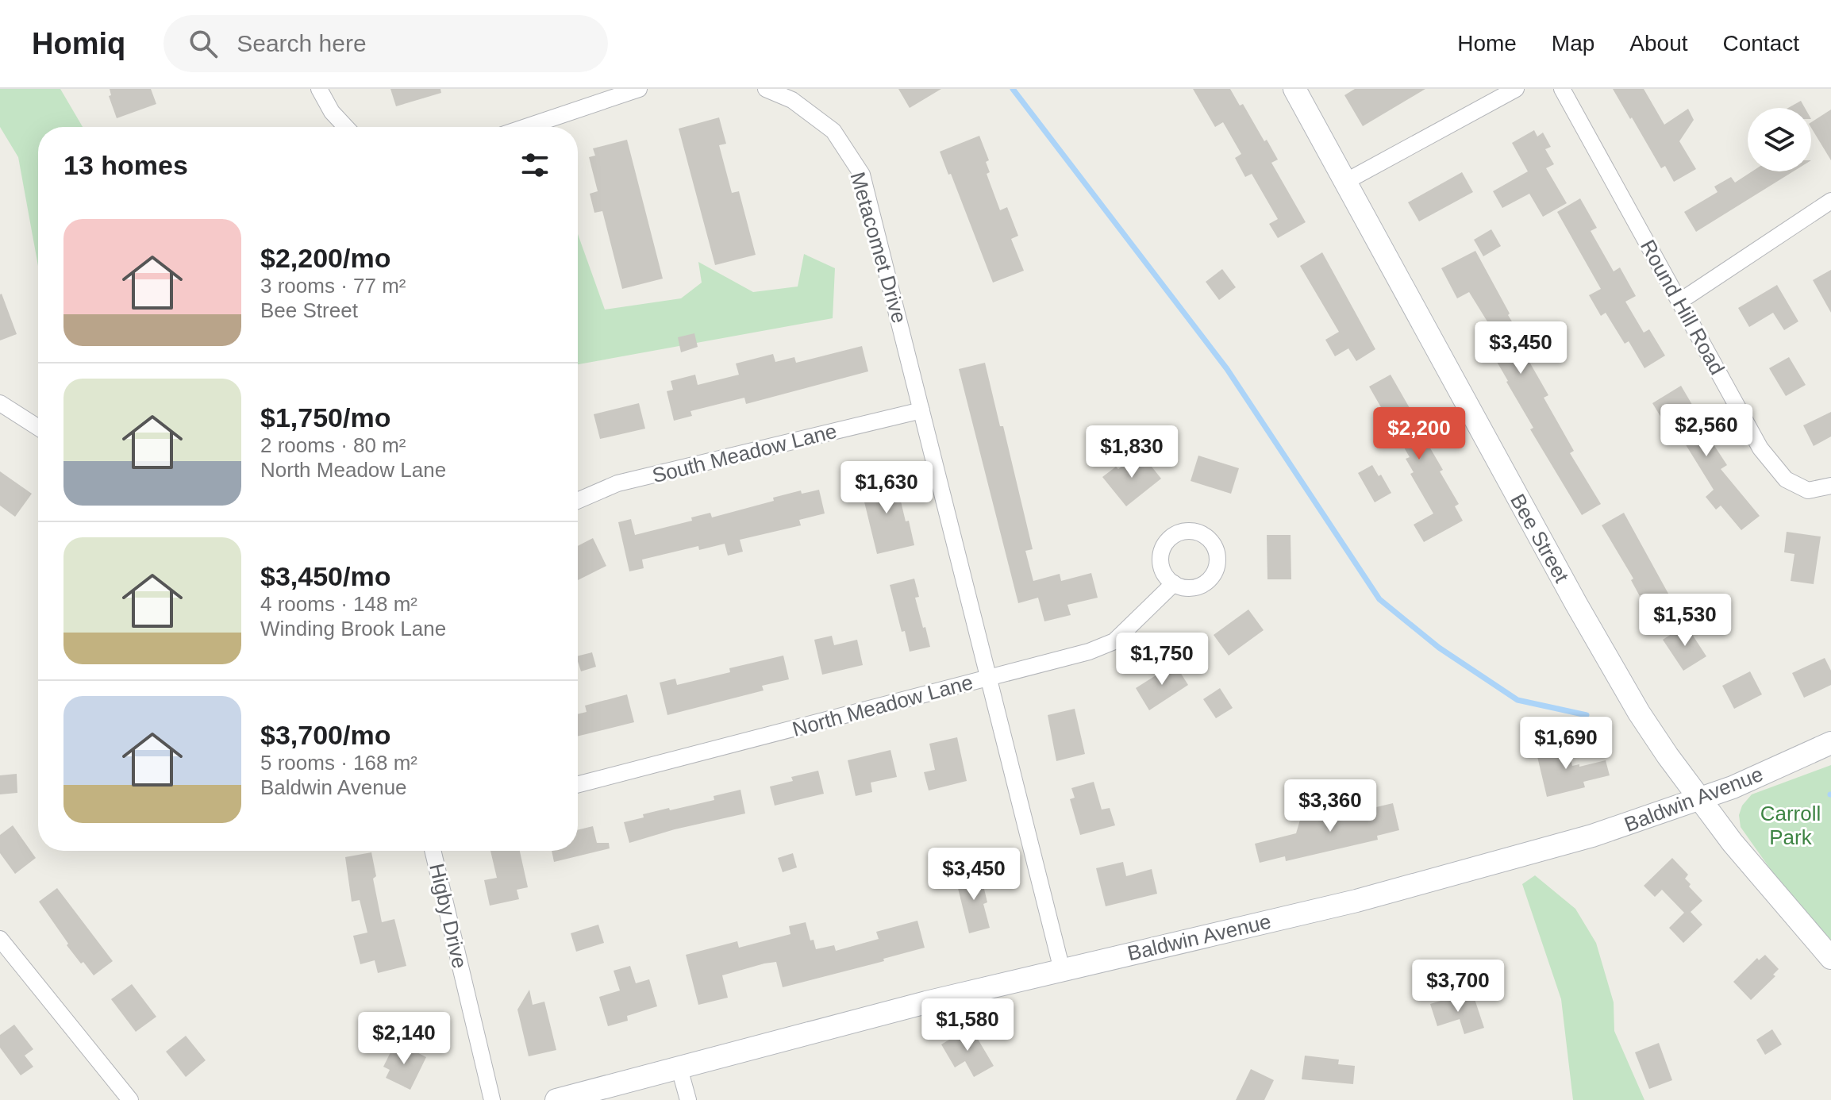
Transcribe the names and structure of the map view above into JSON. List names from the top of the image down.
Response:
{
  "streets": {
    "street": [
      "Metacomet Drive",
      "Round Hill Road",
      "South Meadow Lane",
      "Bee Street",
      "North Meadow Lane",
      "Baldwin Avenue",
      "Higby Drive"
    ]
  },
  "crossings": [
    ["Metacomet Drive", "South Meadow Lane"],
    ["Metacomet Drive", "North Meadow Lane"],
    ["Metacomet Drive", "Baldwin Avenue"],
    ["Bee Street", "Baldwin Avenue"]
  ],
  "parks": ["Carroll Park"],
  "page": {
    "header": "Homiq",
    "search": "Search here",
    "nav": [
      "Home",
      "Map",
      "About",
      "Contact"
    ],
    "heading": "13 homes",
    "list": [
      {
        "name": "$2,200/mo",
        "note": "3 rooms · 77 m² · Bee Street"
      },
      {
        "name": "$1,750/mo",
        "note": "2 rooms · 80 m² · North Meadow Lane"
      },
      {
        "name": "$3,450/mo",
        "note": "4 rooms · 148 m² · Winding Brook Lane"
      },
      {
        "name": "$3,700/mo",
        "note": "5 rooms · 168 m² · Baldwin Avenue"
      }
    ],
    "price": [
      "$3,450",
      "$2,560",
      "$2,200",
      "$1,830",
      "$1,630",
      "$1,530",
      "$1,750",
      "$1,690",
      "$3,360",
      "$3,450",
      "$3,700",
      "$1,580",
      "$2,140"
    ]
  }
}
